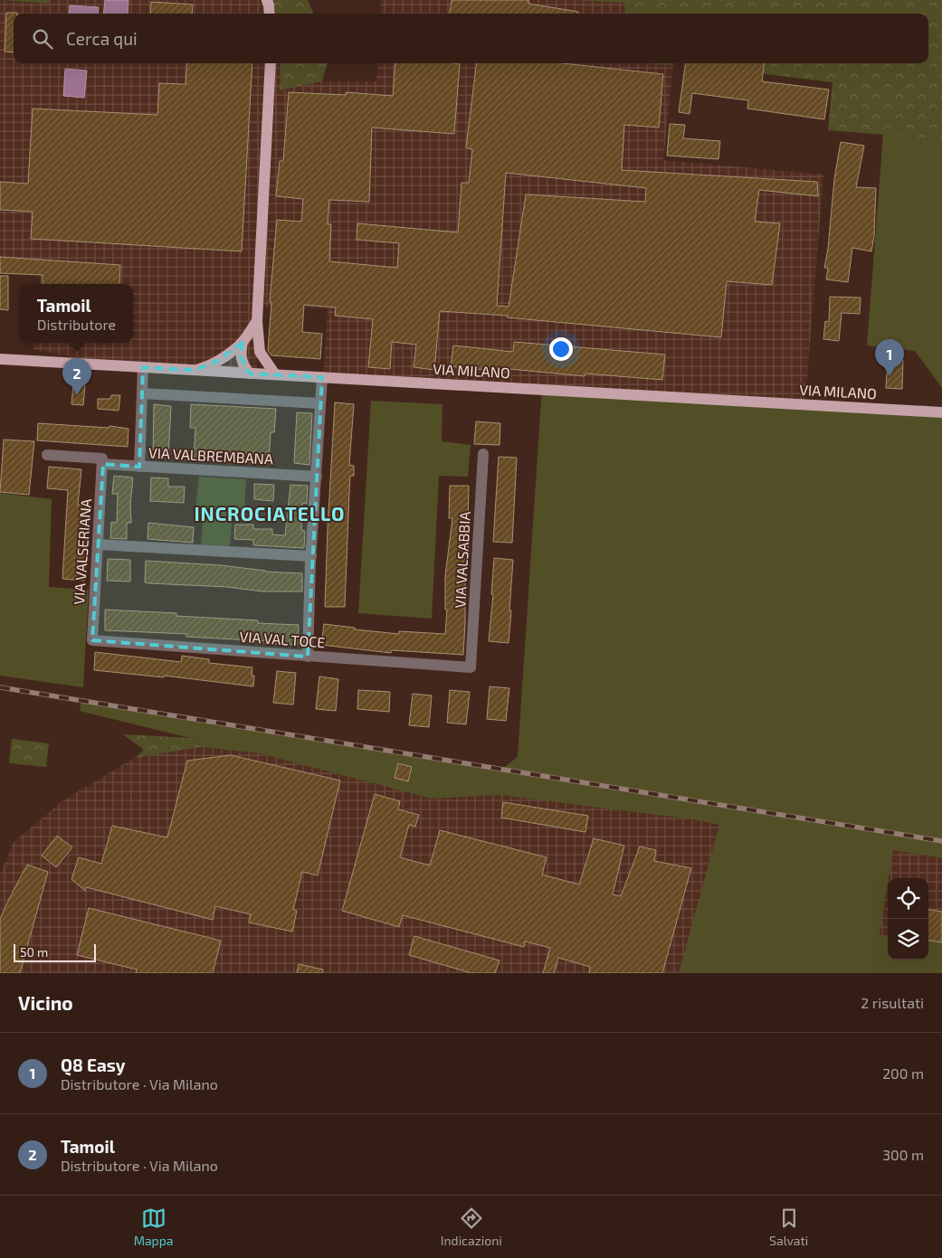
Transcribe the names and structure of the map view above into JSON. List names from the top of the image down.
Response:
{
  "streets": {
    "main road": ["VIA MILANO"],
    "street": [
      "VIA VALBREMBANA",
      "VIA VALSERIANA",
      "VIA VALSABBIA",
      "VIA VAL TOCE"
    ]
  },
  "crossings": [
    ["VIA VALBREMBANA", "VIA VALSERIANA"],
    ["VIA VALSERIANA", "VIA VAL TOCE"],
    ["VIA VALSABBIA", "VIA VAL TOCE"]
  ],
  "districts": ["INCROCIATELLO"],
  "scale_bar": "50 m",
  "page": {
    "search": "Cerca qui",
    "popup": ["Tamoil", "Distributore"],
    "pins": ["1", "2"],
    "scale": "50 m",
    "heading": ["Vicino", "2 risultati"],
    "list": [
      {
        "mark": "1",
        "name": "Q8 Easy",
        "note": "Distributore · Via Milano",
        "value": "200 m"
      },
      {
        "mark": "2",
        "name": "Tamoil",
        "note": "Distributore · Via Milano",
        "value": "300 m"
      }
    ],
    "nav": ["Mappa", "Indicazioni", "Salvati"]
  }
}
